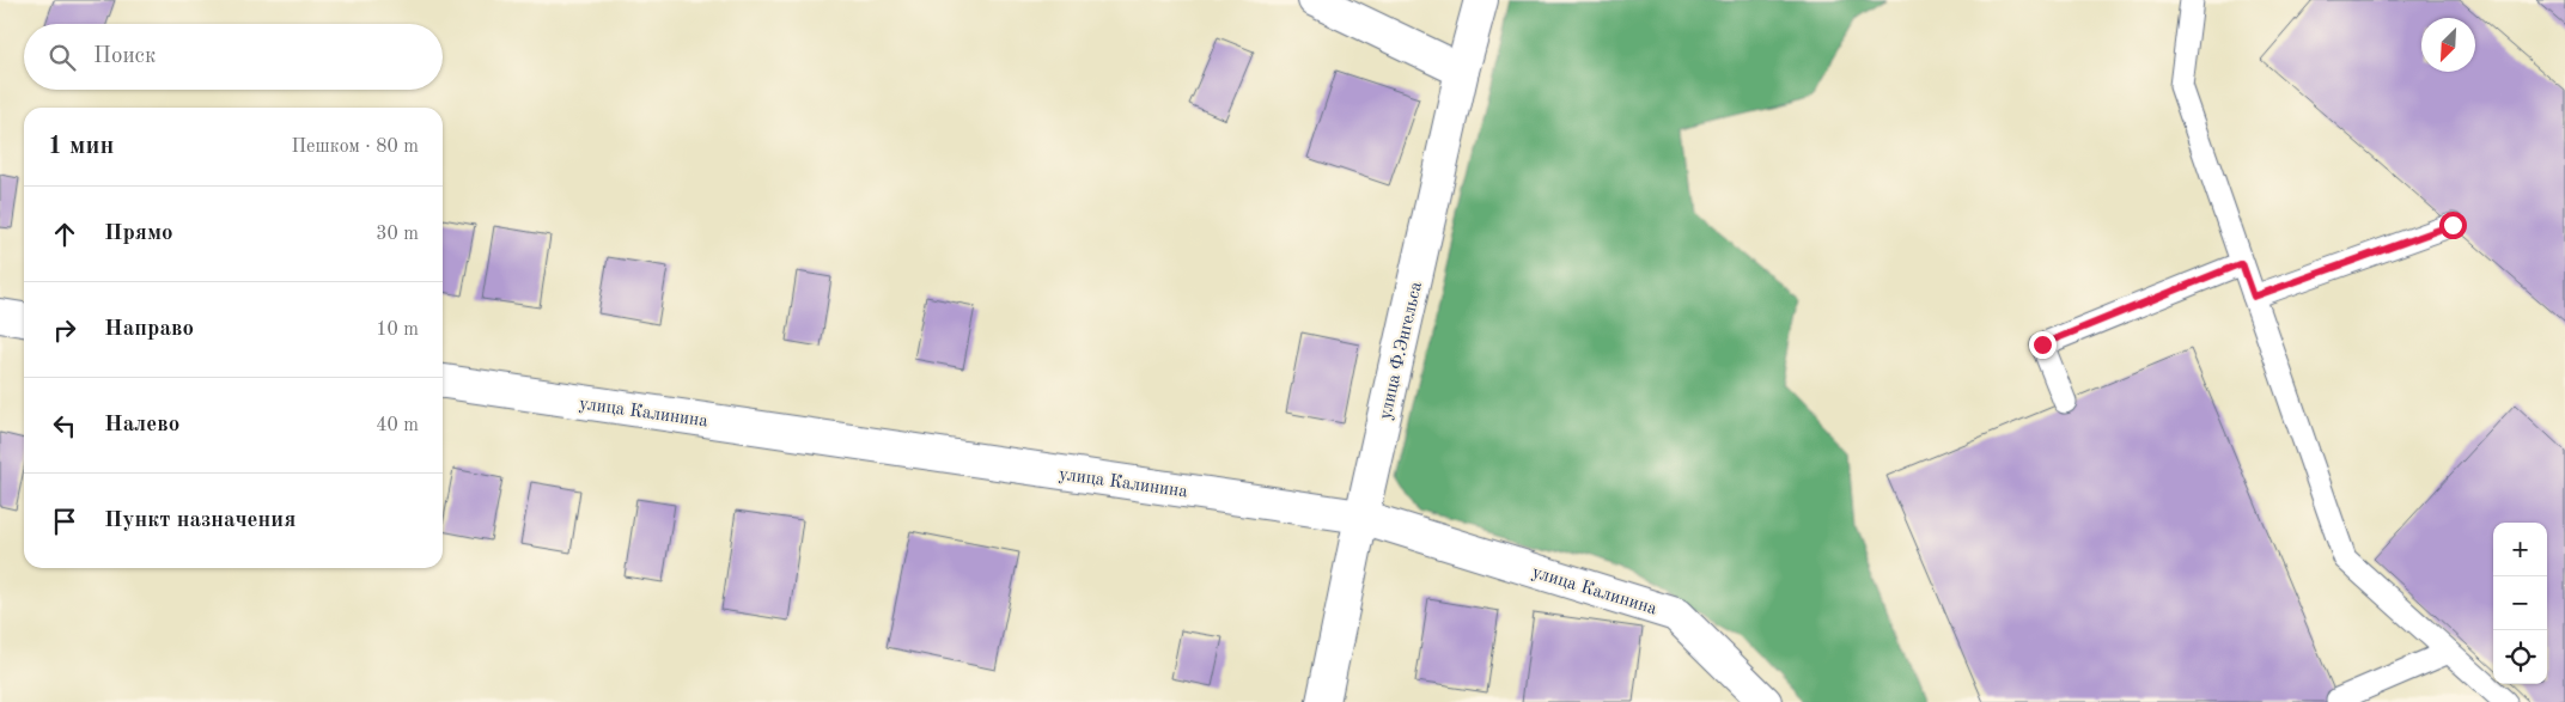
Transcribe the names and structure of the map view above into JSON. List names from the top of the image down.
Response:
{
  "streets": {
    "street": ["улица Ф.Энгельса", "улица Калинина"]
  },
  "crossings": [
    ["улица Ф.Энгельса", "улица Калинина"]
  ],
  "north": "bottom left",
  "page": {
    "search": "Поиск",
    "heading": ["1 мин", "Пешком · 80 m"],
    "list": [
      ["Прямо", "30 m"],
      ["Направо", "10 m"],
      ["Налево", "40 m"],
      "Пункт назначения"
    ],
    "map_buttons": ["+", "−"]
  }
}
